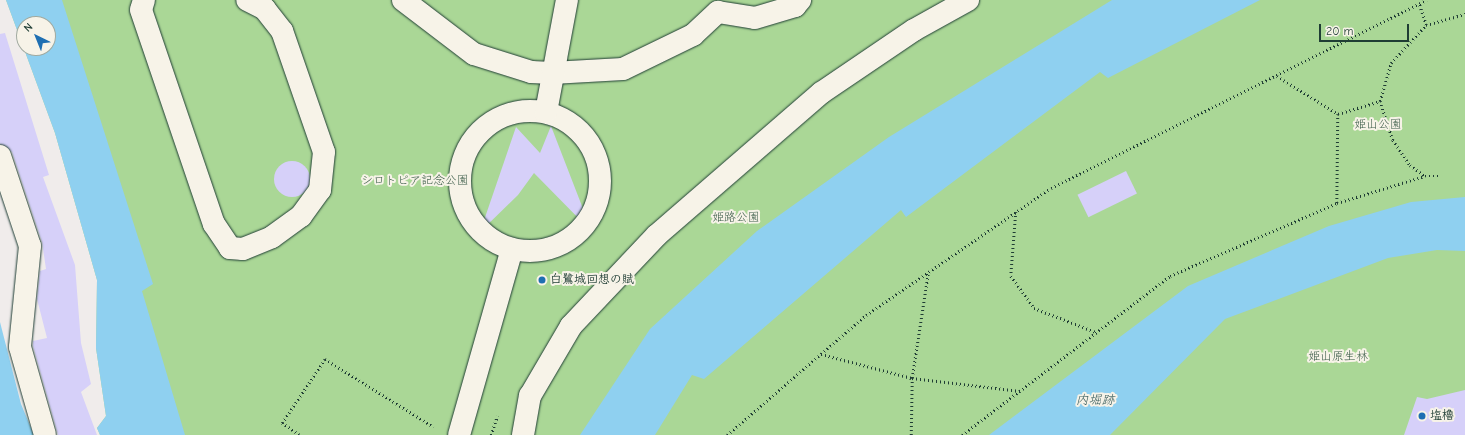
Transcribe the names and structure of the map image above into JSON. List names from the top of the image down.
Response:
{
  "water": ["内堀跡"],
  "parks": [
    "姫山公園",
    "シロトピア記念公園",
    "姫路公園",
    "姫山原生林"
  ],
  "places": ["白鷺城回想の賦", "塩櫓"],
  "scale_bar": "20 m",
  "north": "top left"
}
